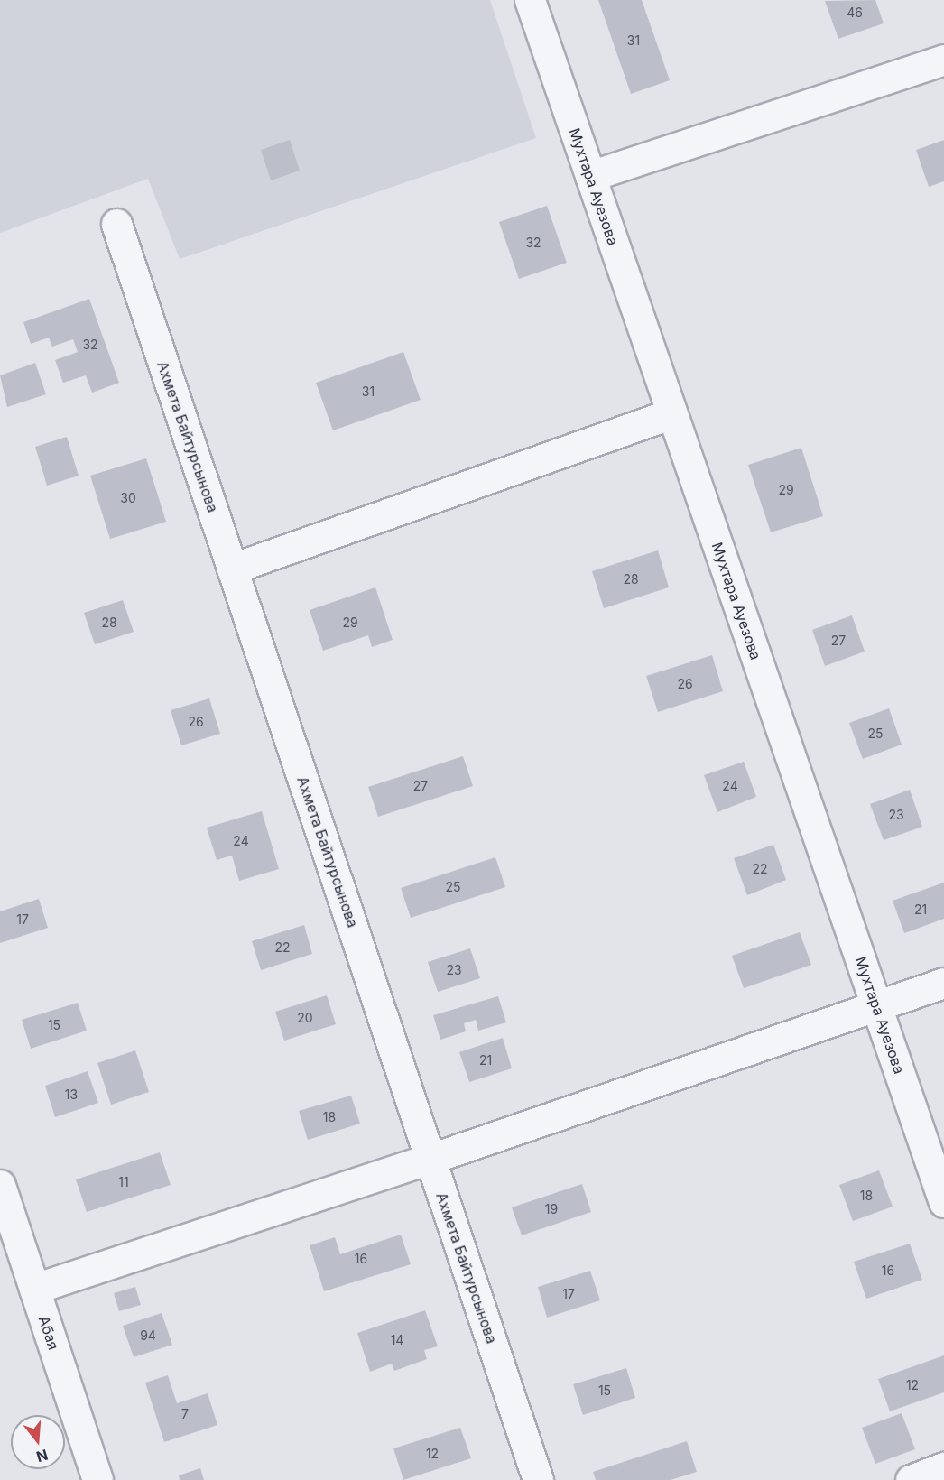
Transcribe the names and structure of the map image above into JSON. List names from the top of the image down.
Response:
{
  "streets": {
    "street": ["Мухтара Ауезова", "Ахмета Байтурсынова", "Абая"]
  },
  "house_numbers": [
    "46",
    "31",
    "32",
    "32",
    "31",
    "29",
    "30",
    "28",
    "28",
    "29",
    "27",
    "26",
    "26",
    "25",
    "27",
    "24",
    "23",
    "24",
    "22",
    "25",
    "21",
    "17",
    "22",
    "23",
    "20",
    "15",
    "21",
    "13",
    "18",
    "11",
    "18",
    "19",
    "16",
    "16",
    "17",
    "94",
    "14",
    "12",
    "15",
    "7",
    "12"
  ],
  "north": "bottom"
}
